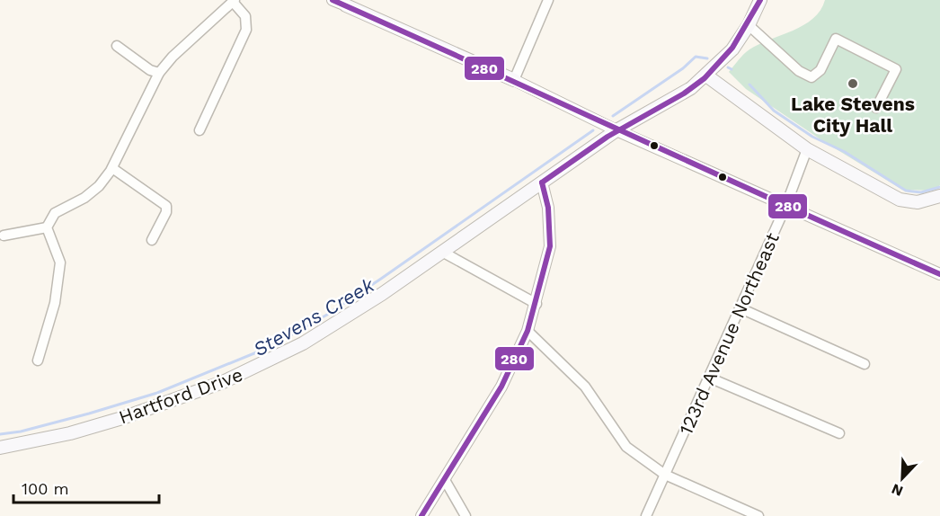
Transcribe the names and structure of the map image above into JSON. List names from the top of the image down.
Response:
{
  "streets": {
    "main road": ["Hartford Drive"],
    "street": ["123rd Avenue Northeast"]
  },
  "water": ["Stevens Creek"],
  "places": ["Lake Stevens City Hall"],
  "lines": ["transit line 280"],
  "scale_bar": "100 m",
  "north": "bottom left"
}
